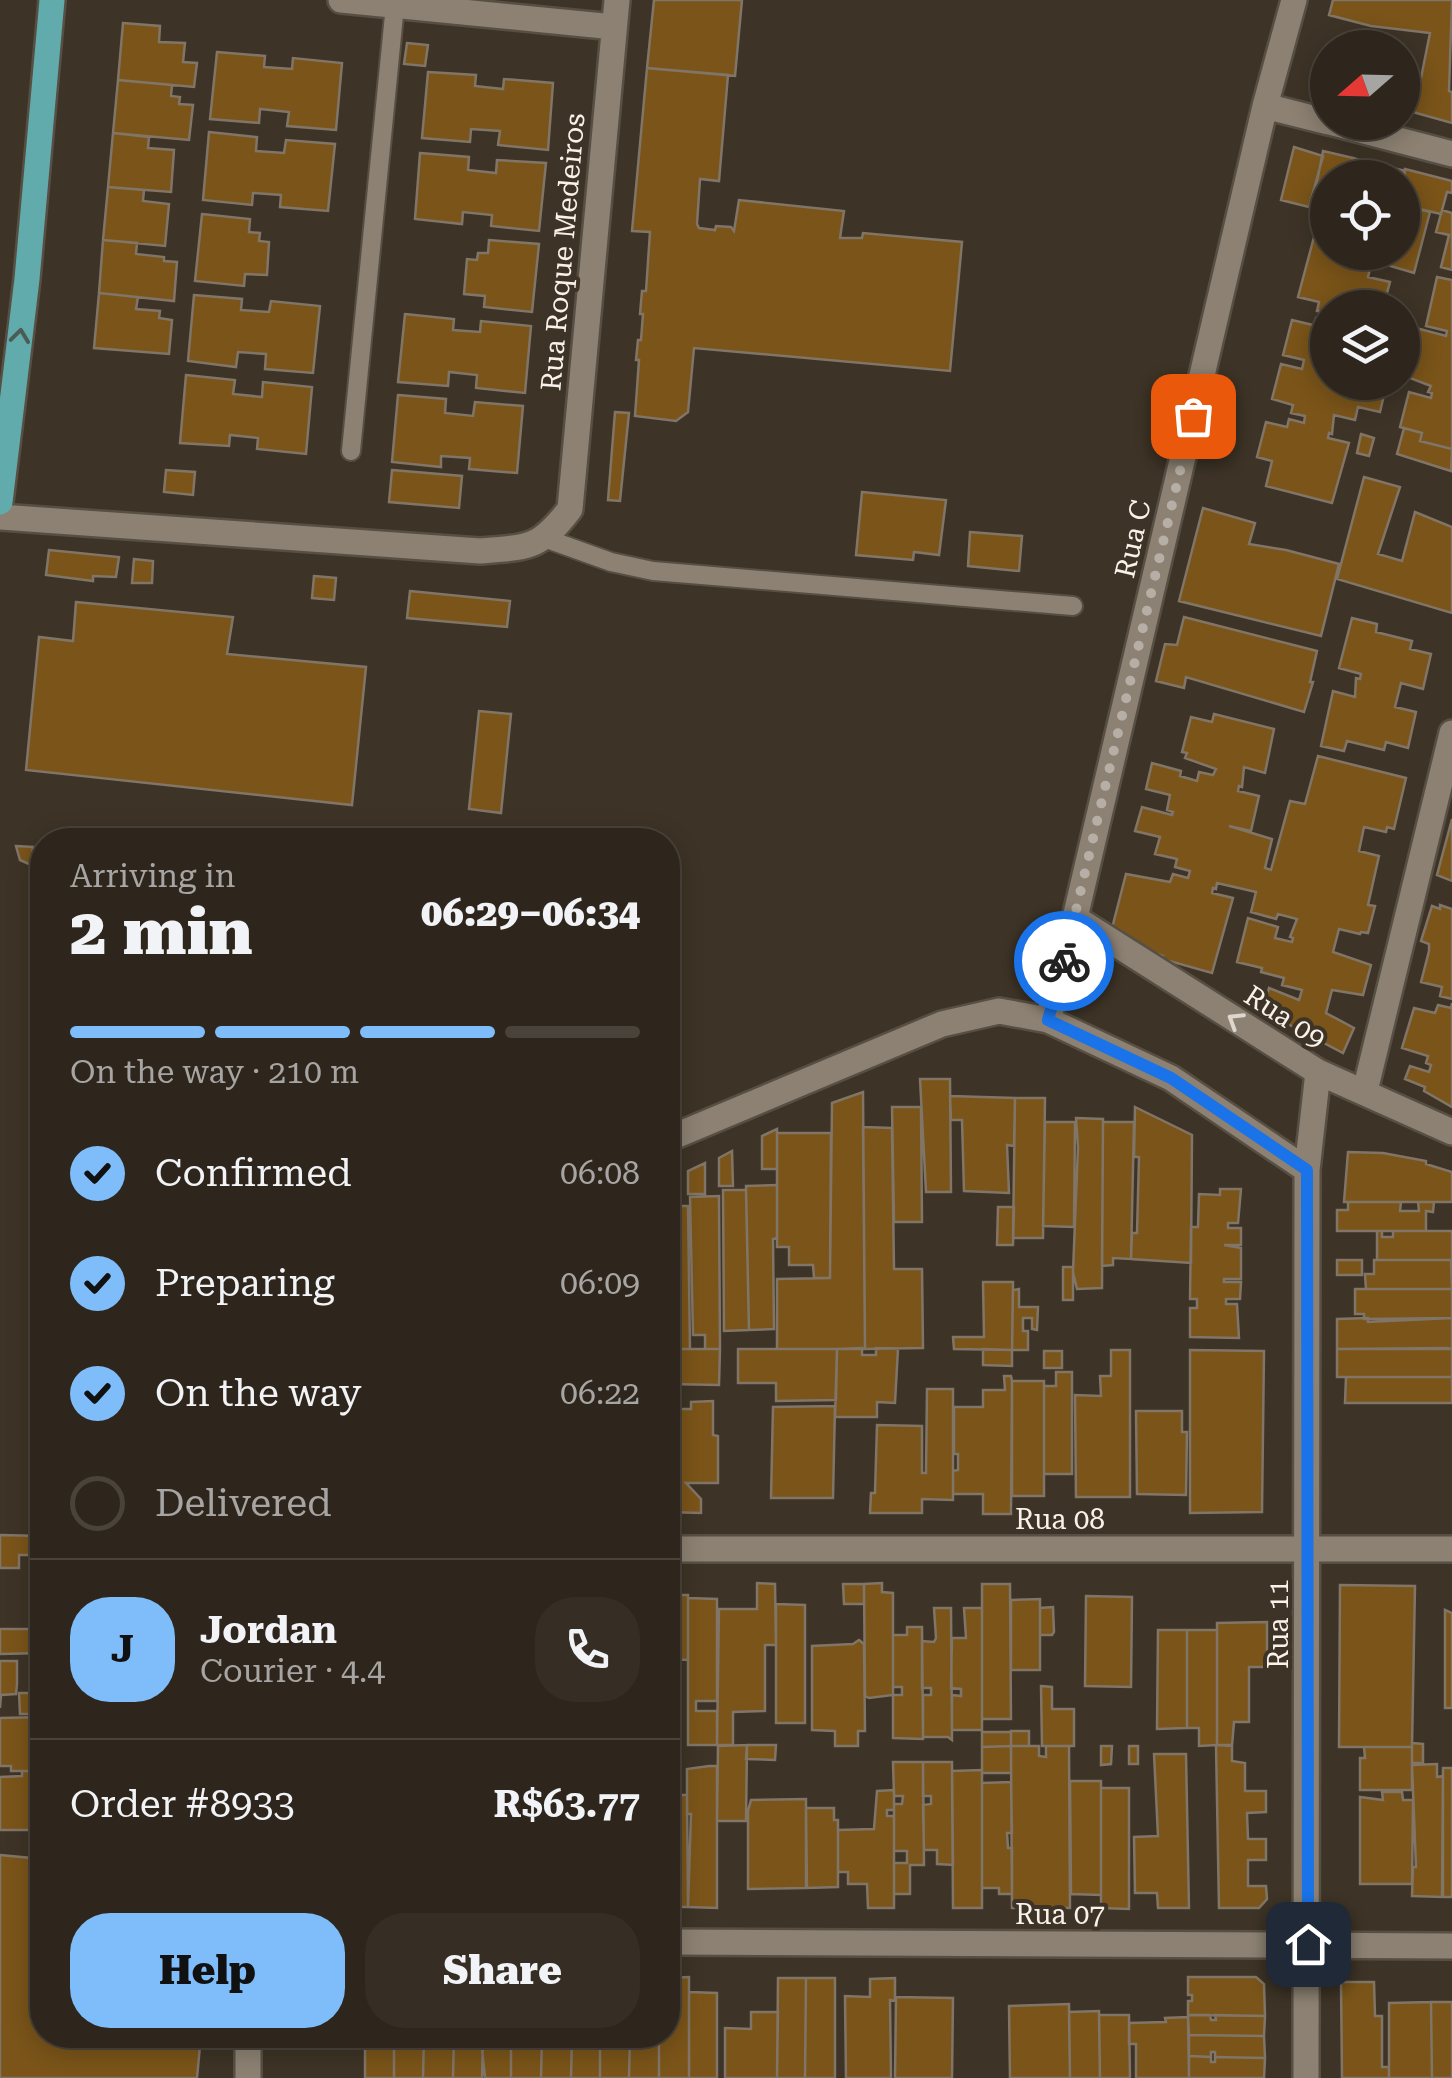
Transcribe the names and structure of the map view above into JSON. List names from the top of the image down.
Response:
{
  "streets": {
    "street": [
      "Rua Roque Medeiros",
      "Rua C",
      "Rua 09",
      "Rua 08",
      "Rua 11",
      "Rua 07"
    ]
  },
  "crossings": [
    ["Rua C", "Rua 09"],
    ["Rua 09", "Rua 11"],
    ["Rua 08", "Rua 11"],
    ["Rua 11", "Rua 07"]
  ],
  "north": "left",
  "page": {
    "heading": ["2 min", "Arriving in", "06:29–06:34"],
    "panel": [
      "Jordan",
      "Courier · 4.4",
      "Order #8933",
      "R$63.77"
    ],
    "bar": "On the way · 210 m",
    "list": [
      ["Confirmed", "06:08"],
      ["Preparing", "06:09"],
      ["On the way", "06:22"],
      "Delivered"
    ],
    "round": "J",
    "buttons": ["Help", "Share"]
  }
}
